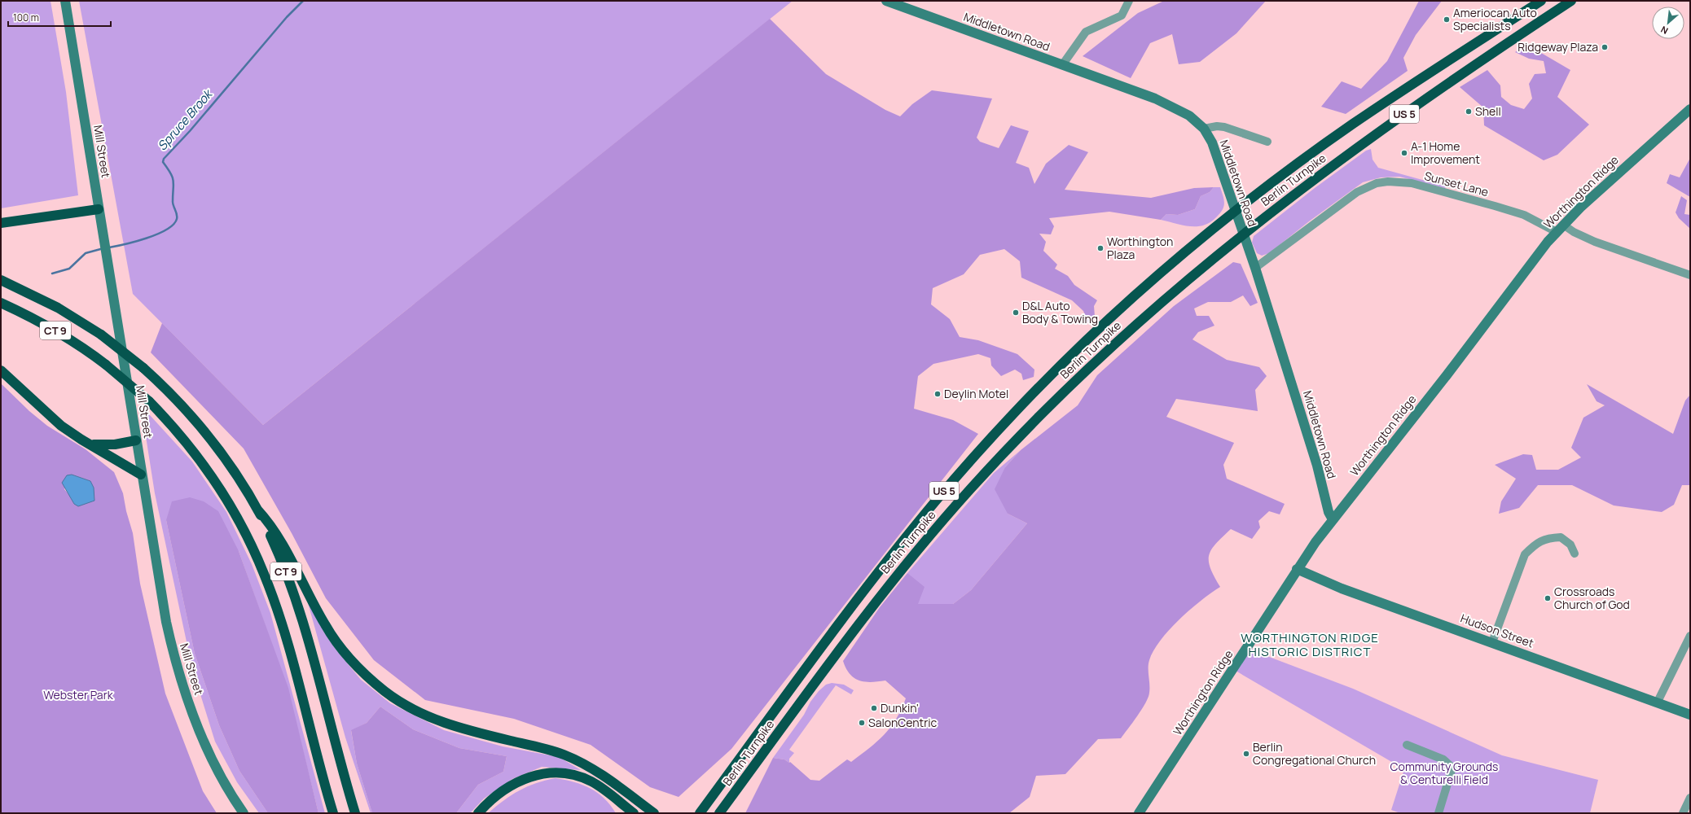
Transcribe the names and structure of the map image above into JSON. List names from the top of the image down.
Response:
{
  "streets": {
    "highway": ["US 5", "Berlin Turnpike", "CT 9"],
    "main road": [
      "Middletown Road",
      "Mill Street",
      "Worthington Ridge",
      "Hudson Street"
    ],
    "street": ["Sunset Lane"]
  },
  "crossings": [
    ["Middletown Road", "Berlin Turnpike"],
    ["Middletown Road", "Sunset Lane"],
    ["Middletown Road", "Worthington Ridge"],
    ["Sunset Lane", "Worthington Ridge"],
    ["Worthington Ridge", "Hudson Street"]
  ],
  "districts": ["WORTHINGTON RIDGE HISTORIC DISTRICT"],
  "water": ["Spruce Brook"],
  "parks": ["Webster Park", "Community Grounds & Centurelli Field"],
  "places": [
    "Ameriocan Auto Specialists",
    "Ridgeway Plaza",
    "Shell",
    "A-1 Home Improvement",
    "Worthington Plaza",
    "D&L Auto Body & Towing",
    "Deylin Motel",
    "Crossroads Church of God",
    "Dunkin'",
    "SalonCentric",
    "Berlin Congregational Church"
  ],
  "scale_bar": "100 m",
  "north": "bottom left"
}
